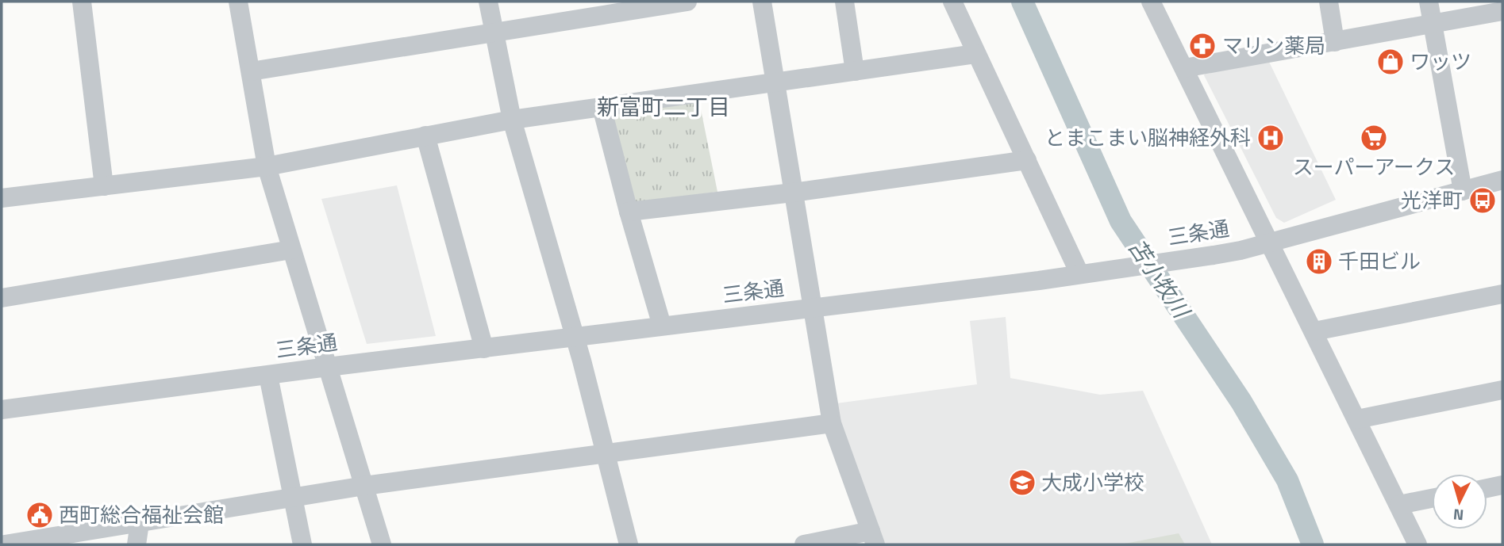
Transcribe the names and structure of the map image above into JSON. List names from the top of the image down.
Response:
{
  "streets": {
    "street": ["三条通"]
  },
  "districts": ["新富町二丁目"],
  "water": ["苫小牧川"],
  "places": {
    "pharmacy": ["マリン薬局"],
    "shop": ["ワッツ"],
    "hospital": ["とまこまい脳神経外科"],
    "supermarket": ["スーパーアークス"],
    "bus stop": ["光洋町"],
    "building": ["千田ビル"],
    "school or university": ["大成小学校"],
    "public building": ["西町総合福祉会館"]
  },
  "north": "bottom"
}
